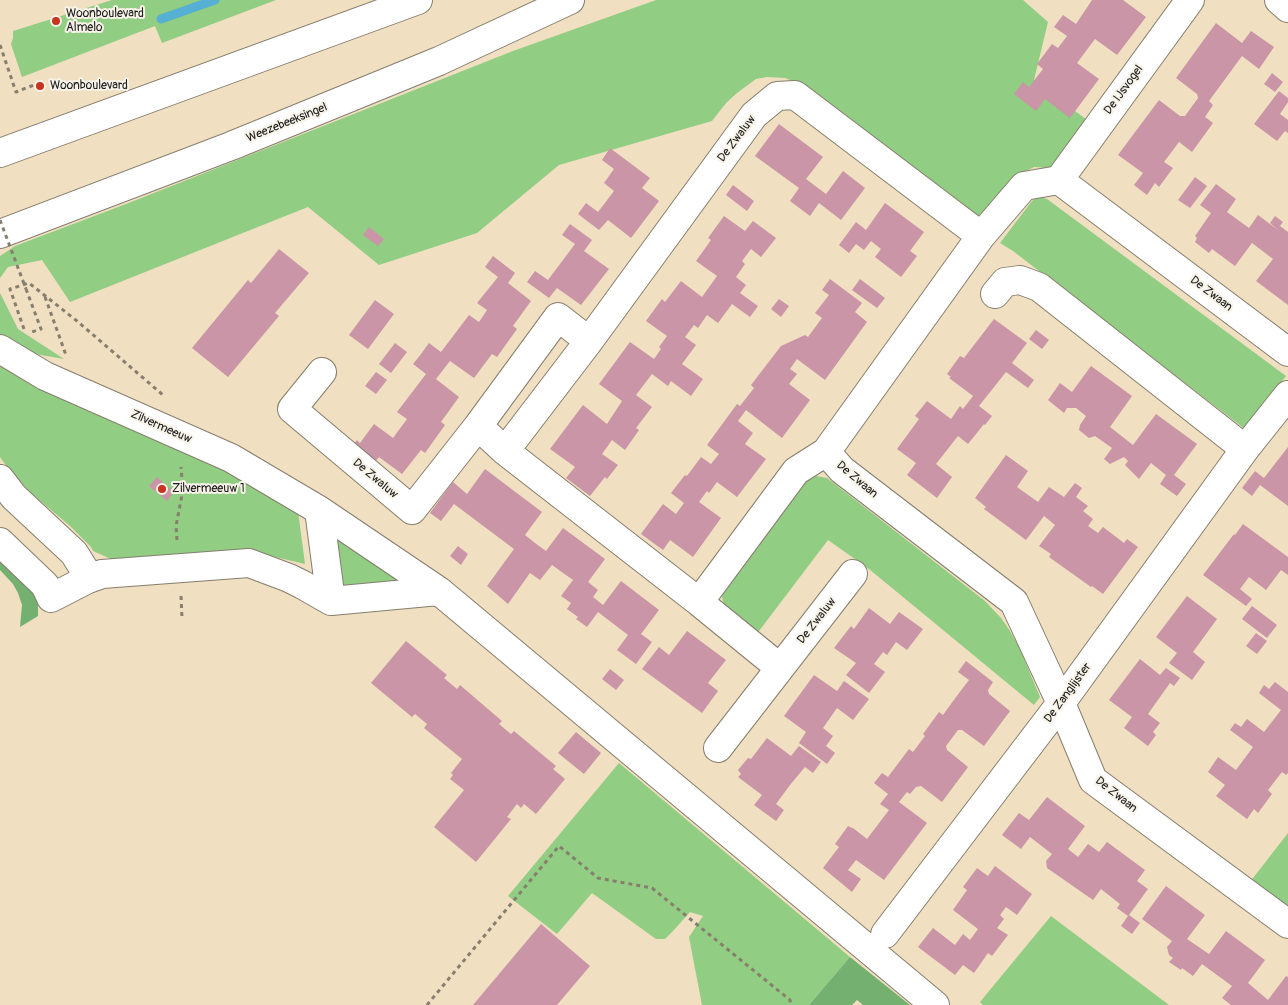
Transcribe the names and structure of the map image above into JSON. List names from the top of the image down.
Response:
{
  "streets": {
    "street": [
      "De IJsvogel",
      "Weezebeeksingel",
      "De Zwaluw",
      "De Zwaan",
      "Zilvermeeuw",
      "De Zanglijster"
    ]
  },
  "crossings": [
    ["De IJsvogel", "De Zwaan"],
    ["De Zwaluw", "De Zwaan"],
    ["De Zwaan", "De Zanglijster"]
  ],
  "places": ["Woonboulevard Almelo", "Woonboulevard", "Zilvermeeuw 1"]
}
